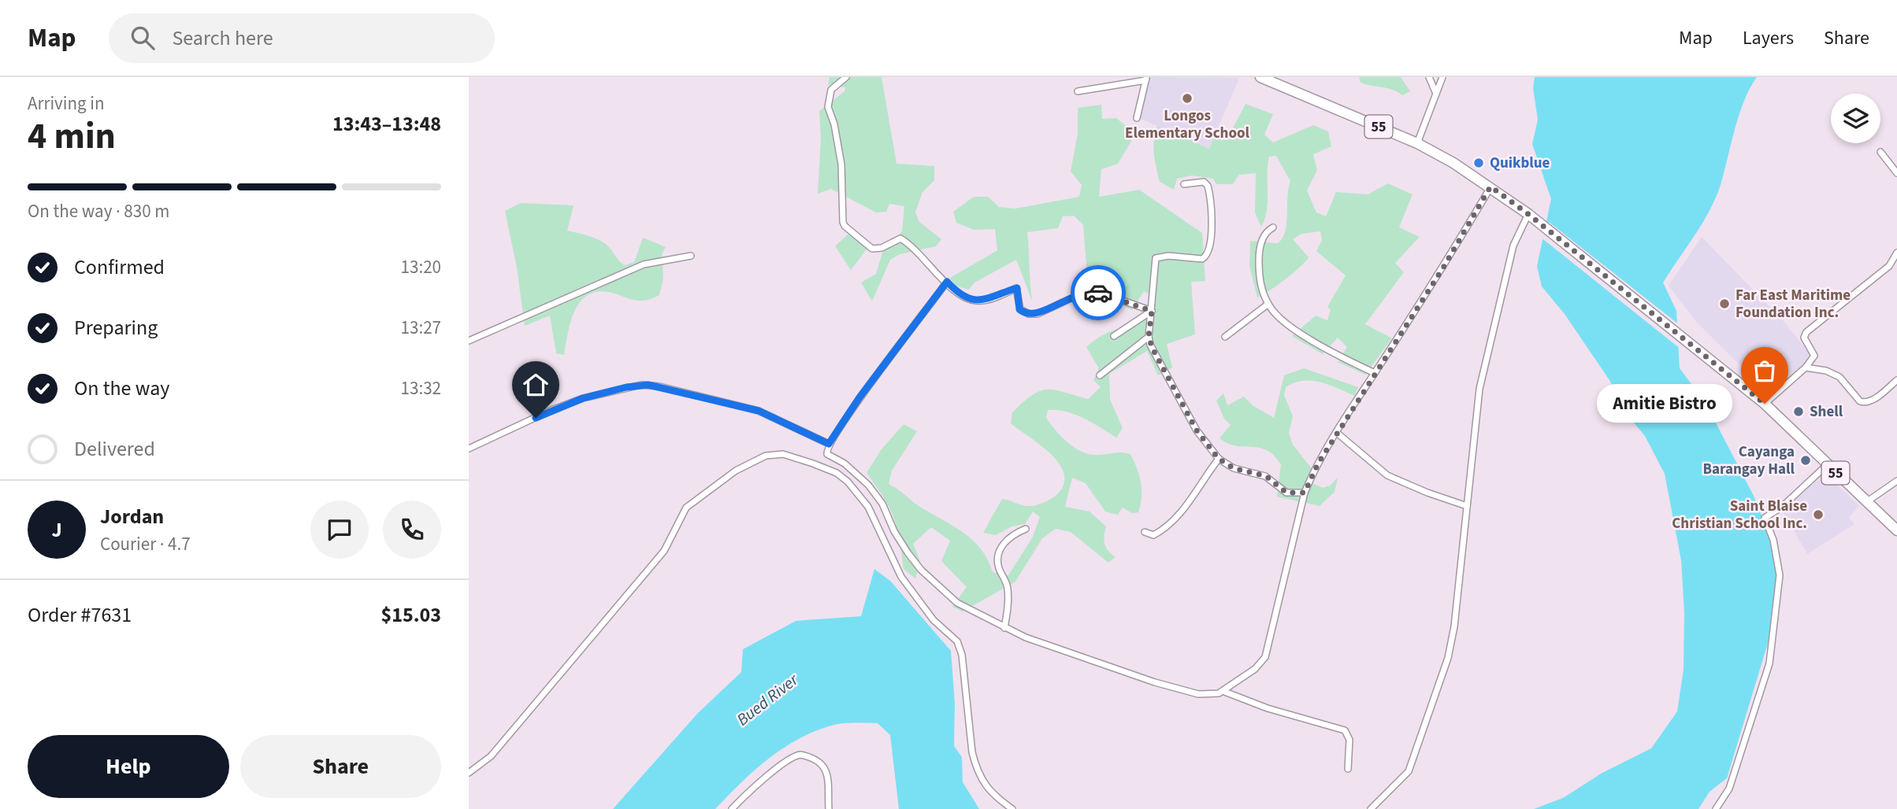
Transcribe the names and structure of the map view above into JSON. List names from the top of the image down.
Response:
{
  "streets": {
    "highway": ["55"]
  },
  "water": ["Bued River"],
  "places": [
    "Longos Elementary School",
    "Quikblue",
    "Far East Maritime Foundation Inc.",
    "Amitie Bistro",
    "Shell",
    "Cayanga Barangay Hall",
    "Saint Blaise Christian School Inc."
  ],
  "page": {
    "header": "Map",
    "search": "Search here",
    "nav": ["Map", "Layers", "Share"],
    "heading": ["4 min", "Arriving in", "13:43–13:48"],
    "panel": [
      "Jordan",
      "Courier · 4.7",
      "Order #7631",
      "$15.03"
    ],
    "bar": "On the way · 830 m",
    "list": [
      ["Confirmed", "13:20"],
      ["Preparing", "13:27"],
      ["On the way", "13:32"],
      "Delivered"
    ],
    "bubble": "Amitie Bistro",
    "round": "J",
    "buttons": ["Help", "Share"]
  }
}
